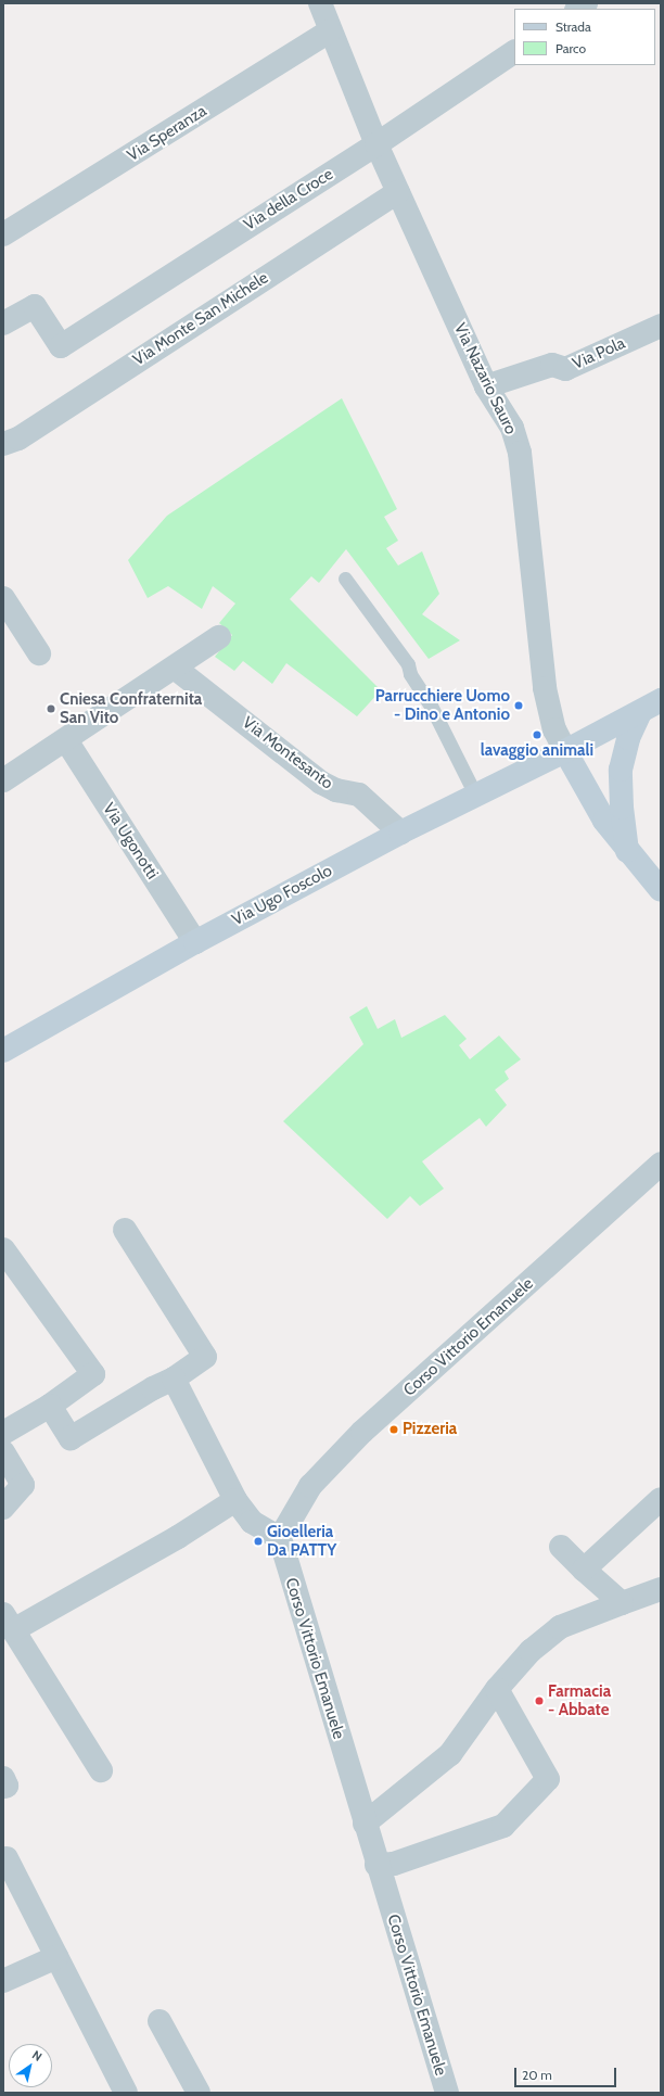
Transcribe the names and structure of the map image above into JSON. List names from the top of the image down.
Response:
{
  "streets": {
    "street": [
      "Via Speranza",
      "Via della Croce",
      "Via Monte San Michele",
      "Via Pola",
      "Via Nazario Sauro",
      "Via Montesanto",
      "Via Ugonotti",
      "Via Ugo Foscolo",
      "Corso Vittorio Emanuele"
    ]
  },
  "crossings": [
    ["Via Speranza", "Via Nazario Sauro"],
    ["Via della Croce", "Via Nazario Sauro"],
    ["Via Monte San Michele", "Via Nazario Sauro"],
    ["Via Pola", "Via Nazario Sauro"],
    ["Via Nazario Sauro", "Via Ugo Foscolo"],
    ["Via Montesanto", "Via Ugo Foscolo"],
    ["Via Ugonotti", "Via Ugo Foscolo"]
  ],
  "places": [
    "Parrucchiere Uomo - Dino e Antonio",
    "Cniesa Confraternita San Vito",
    "lavaggio animali",
    "Pizzeria",
    "Gioelleria Da PATTY",
    "Farmacia - Abbate"
  ],
  "legend": ["Strada", "Parco"],
  "scale_bar": "20 m",
  "north": "top right"
}
